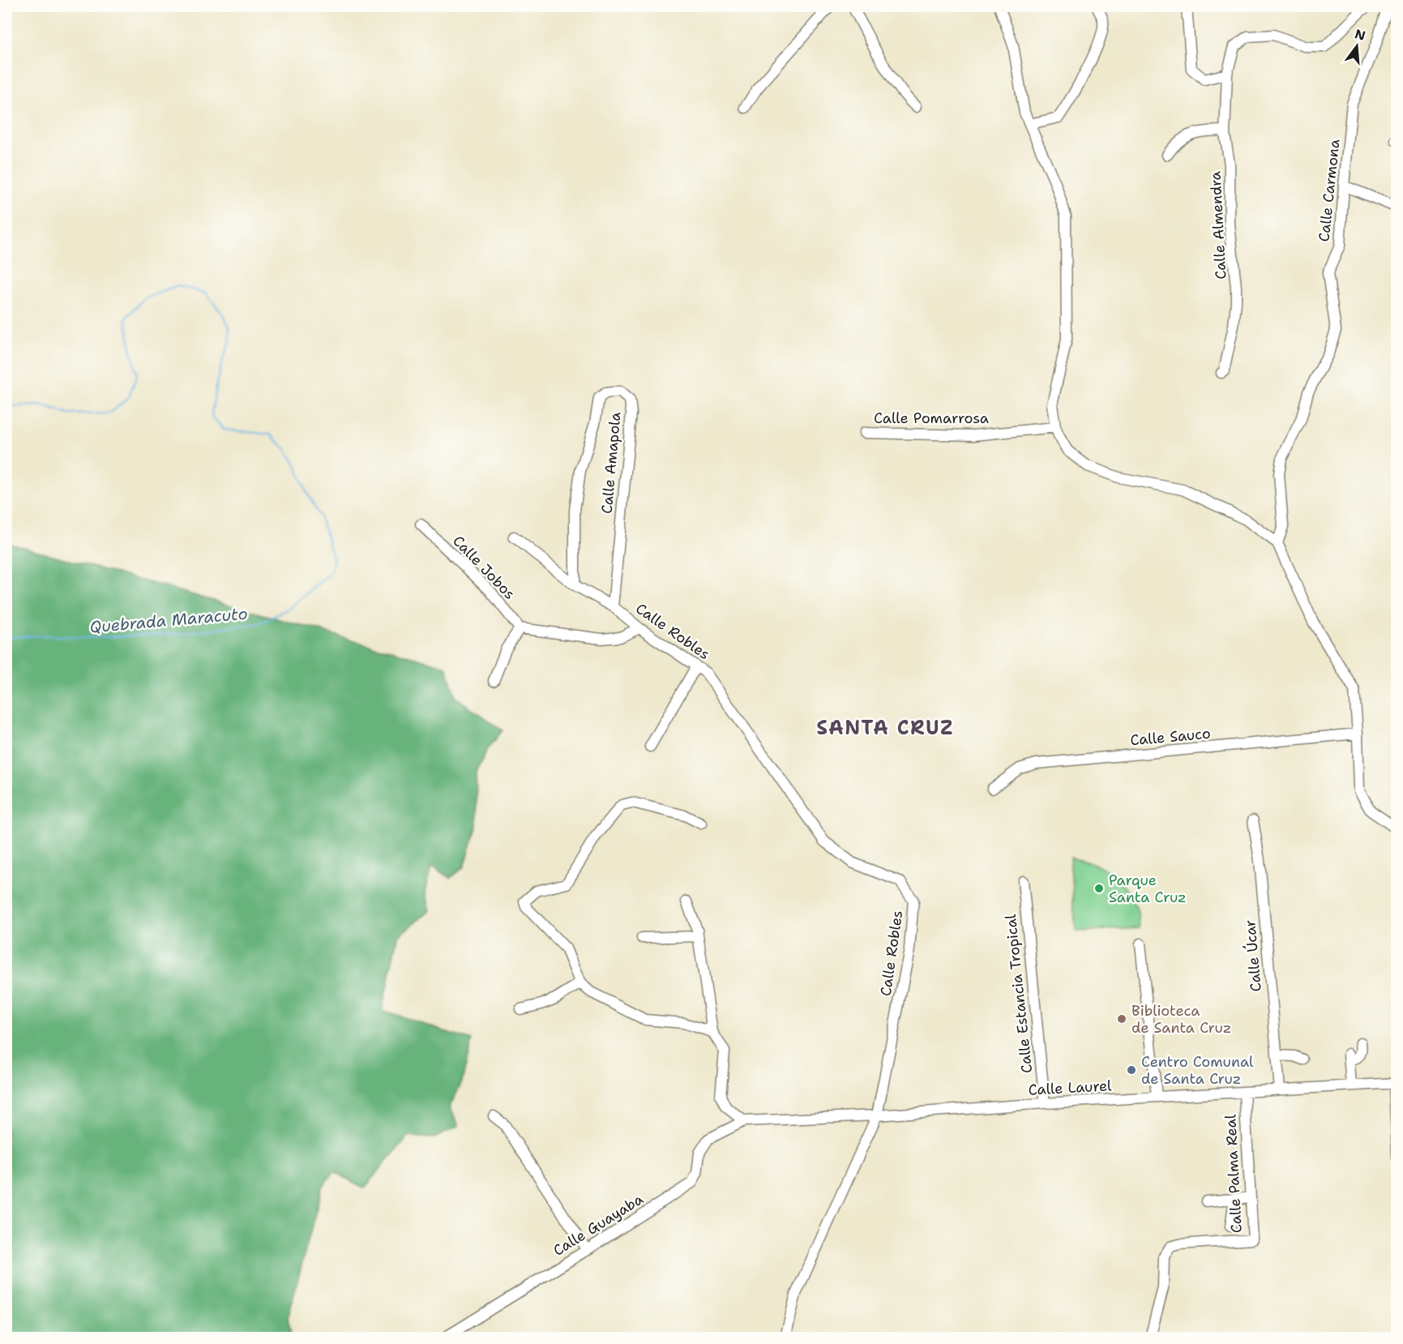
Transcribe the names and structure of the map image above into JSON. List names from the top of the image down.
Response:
{
  "streets": {
    "street": [
      "Calle Carmona",
      "Calle Almendra",
      "Calle Pomarrosa",
      "Calle Amapola",
      "Calle Jobos",
      "Calle Robles",
      "Calle Sauco",
      "Calle Úcar",
      "Calle Estancia Tropical",
      "Calle Laurel",
      "Calle Palma Real",
      "Calle Guayaba"
    ]
  },
  "crossings": [
    ["Calle Amapola", "Calle Robles"],
    ["Calle Robles", "Calle Laurel"],
    ["Calle Úcar", "Calle Laurel"],
    ["Calle Estancia Tropical", "Calle Laurel"],
    ["Calle Laurel", "Calle Palma Real"],
    ["Calle Laurel", "Calle Guayaba"]
  ],
  "districts": ["SANTA CRUZ"],
  "water": ["Quebrada Maracuto"],
  "places": ["Parque Santa Cruz", "Biblioteca de Santa Cruz", "Centro Comunal de Santa Cruz"],
  "north": "top"
}
